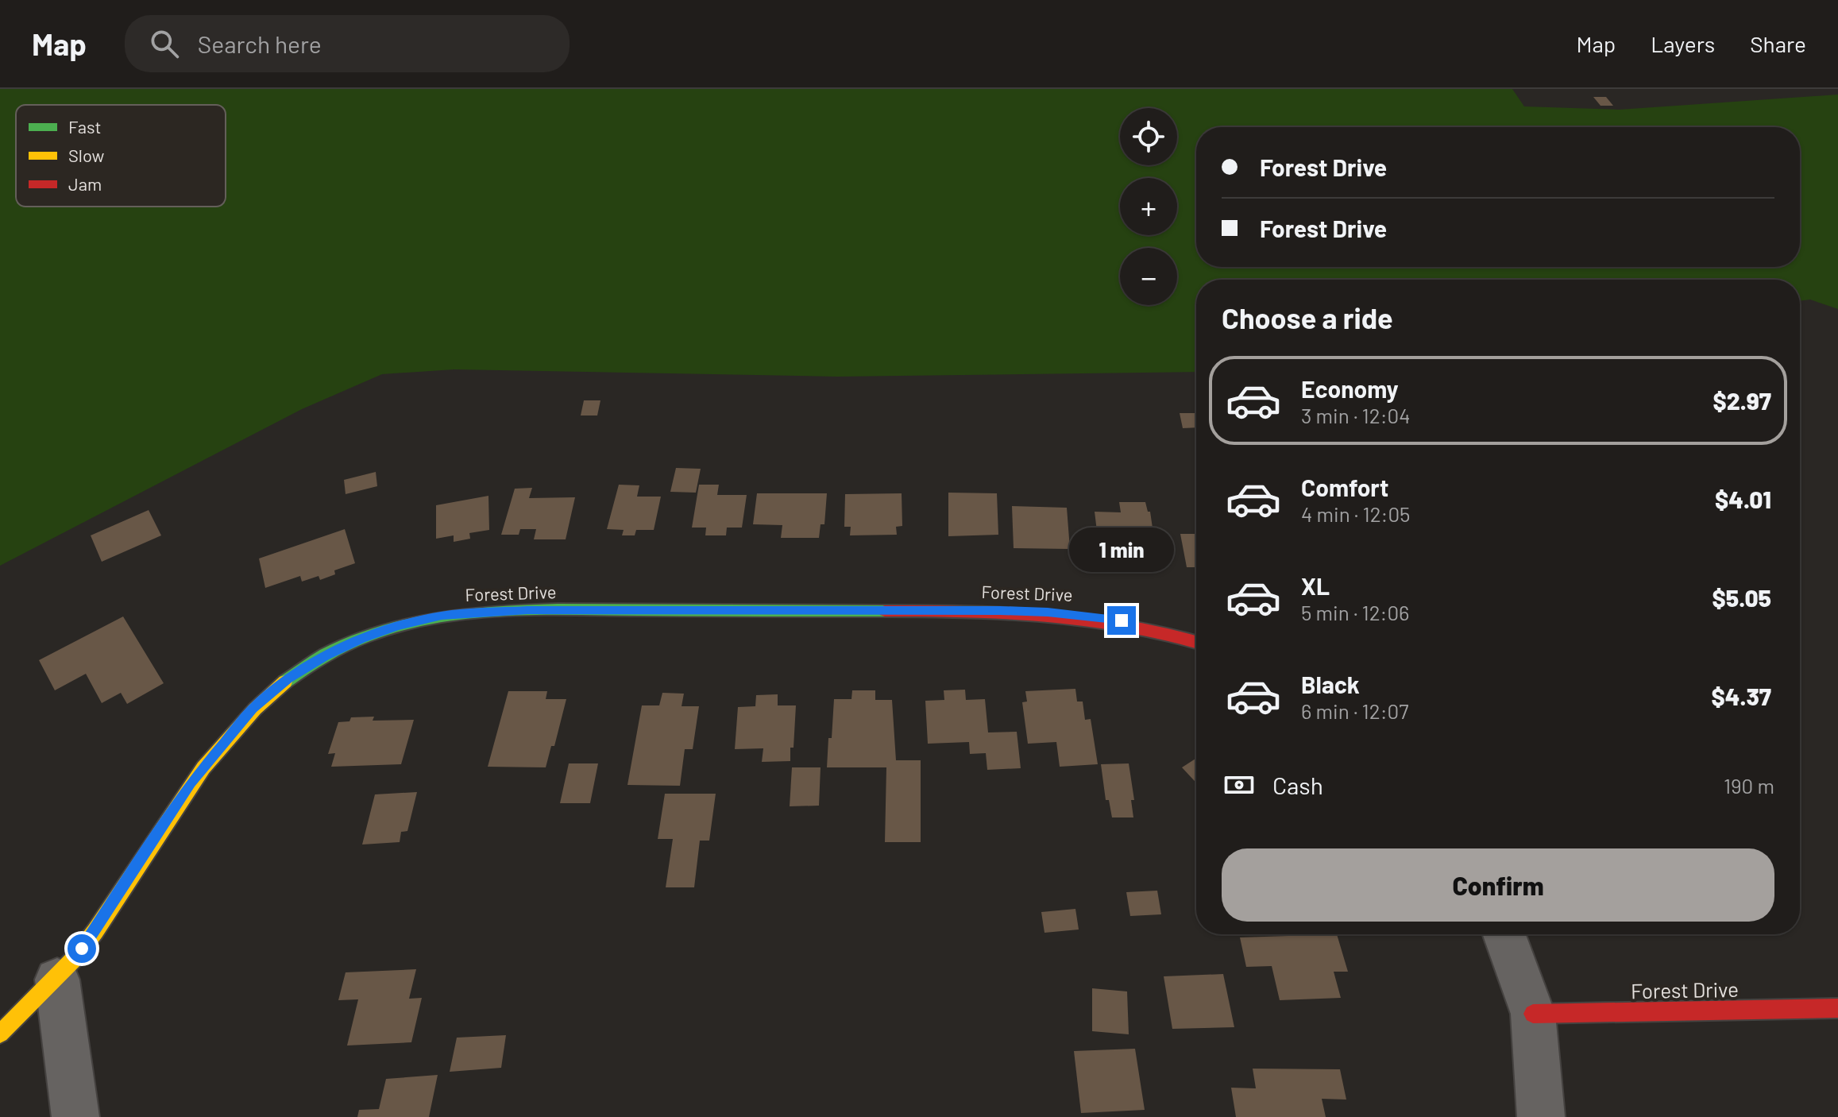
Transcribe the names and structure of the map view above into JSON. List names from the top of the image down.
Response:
{
  "streets": {
    "street": ["Forest Drive"]
  },
  "legend": ["Fast", "Slow", "Jam"],
  "page": {
    "header": "Map",
    "search": "Search here",
    "nav": ["Map", "Layers", "Share"],
    "map_buttons": ["+", "−"],
    "banner": ["Forest Drive", "Forest Drive"],
    "heading": "Choose a ride",
    "list": [
      {
        "name": "Economy",
        "note": "3 min · 12:04",
        "value": "$2.97"
      },
      {
        "name": "Comfort",
        "note": "4 min · 12:05",
        "value": "$4.01"
      },
      {
        "name": "XL",
        "note": "5 min · 12:06",
        "value": "$5.05"
      },
      {
        "name": "Black",
        "note": "6 min · 12:07",
        "value": "$4.37"
      }
    ],
    "bubble": "1 min",
    "pay": ["Cash", "190 m"],
    "buttons": "Confirm"
  }
}
